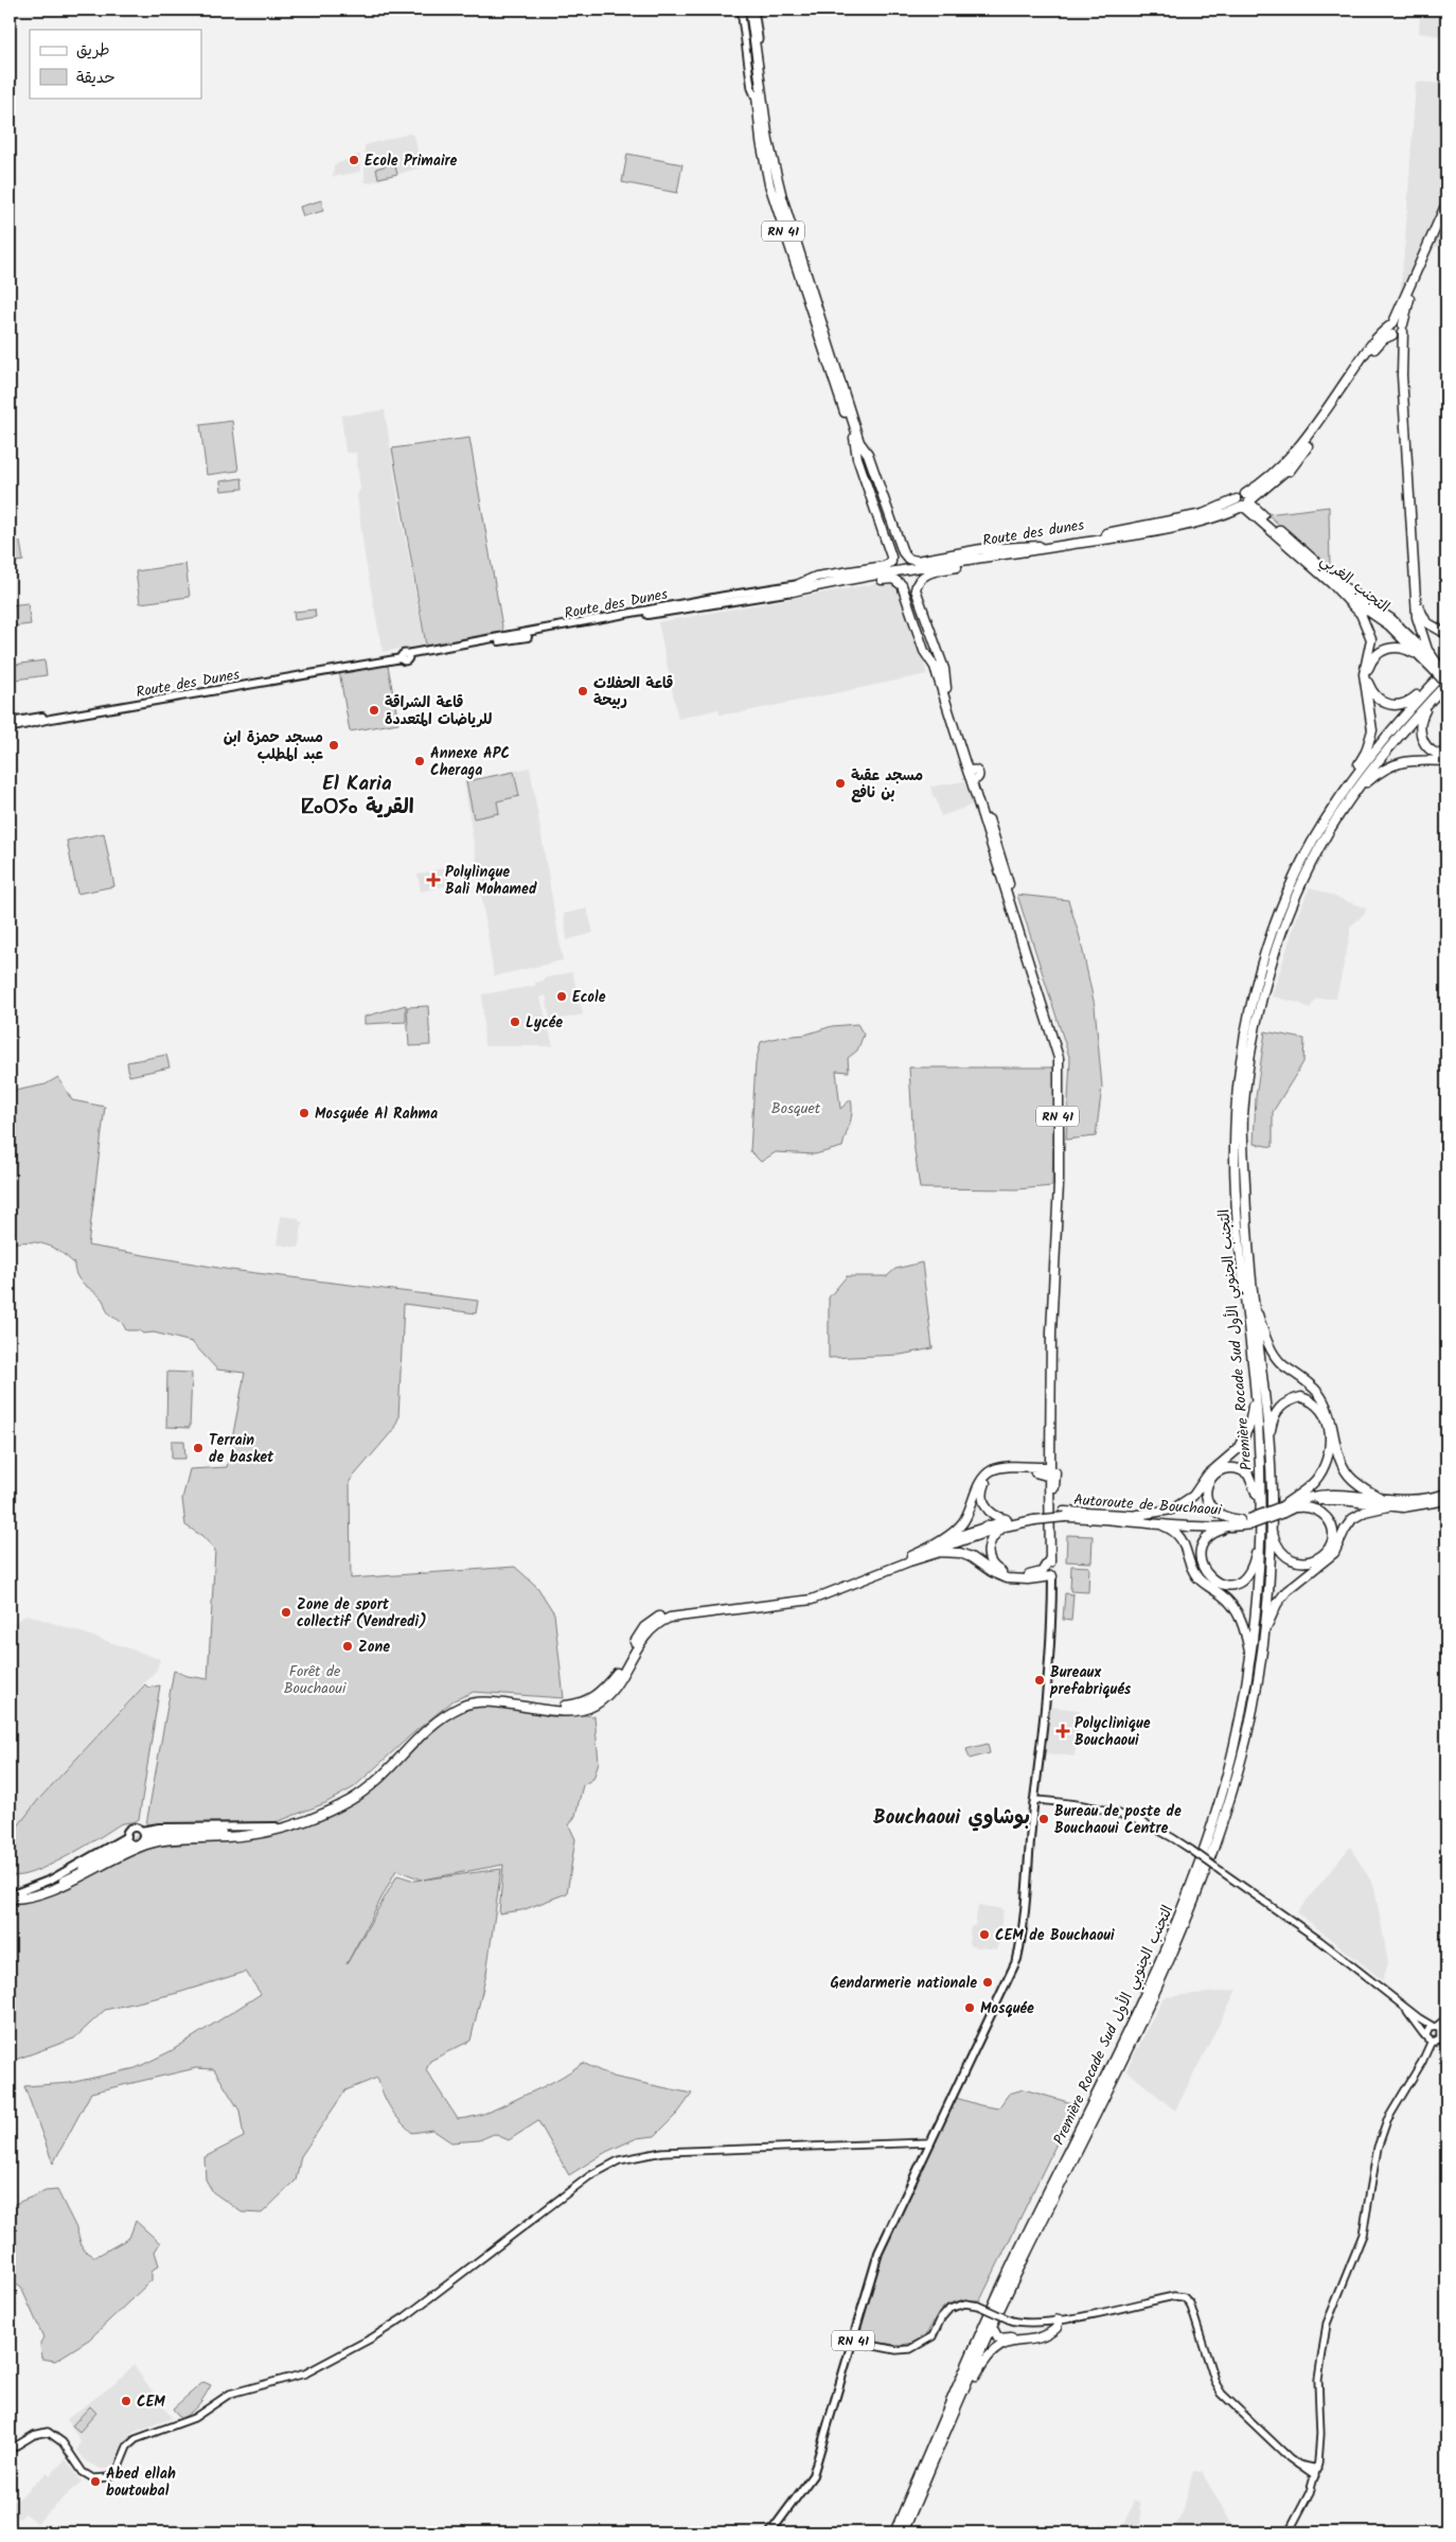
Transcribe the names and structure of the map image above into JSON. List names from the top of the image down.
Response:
{
  "streets": {
    "highway": [
      "RN 41",
      "Route des dunes",
      "التجنب الغربي",
      "Route des Dunes",
      "Première Rocade Sud التجنب الجنوبي الأول",
      "Autoroute de Bouchaoui"
    ]
  },
  "crossings": [
    ["RN 41", "Route des Dunes"],
    ["Route des dunes", "التجنب الغربي"],
    ["Route des dunes", "Route des Dunes"],
    ["التجنب الغربي", "Première Rocade Sud التجنب الجنوبي الأول"]
  ],
  "districts": ["El Karia ⵇⴰⵔⵢⴰ القرية", "Bouchaoui بوشاوي"],
  "parks": ["Bosquet", "Forêt de Bouchaoui"],
  "places": {
    "other": [
      "Ecole Primaire",
      "قاعة الحفلات ربيحة",
      "قاعة الشراقة للرياضات المتعددة",
      "مسجد حمزة ابن عبد المطلب",
      "Annexe APC Cheraga",
      "مسجد عقبة بن نافع",
      "Ecole",
      "Lycée",
      "Mosquée Al Rahma",
      "Terrain de basket",
      "Zone de sport collectif (Vendredi)",
      "Zone",
      "Bureaux prefabriqués",
      "Bureau de poste de Bouchaoui Centre",
      "CEM de Bouchaoui",
      "Gendarmerie nationale",
      "Mosquée",
      "CEM",
      "Abed ellah boutoubal"
    ],
    "health": ["Polylinque Bali Mohamed", "Polyclinique Bouchaoui"]
  },
  "legend": ["طريق", "حديقة"]
}
